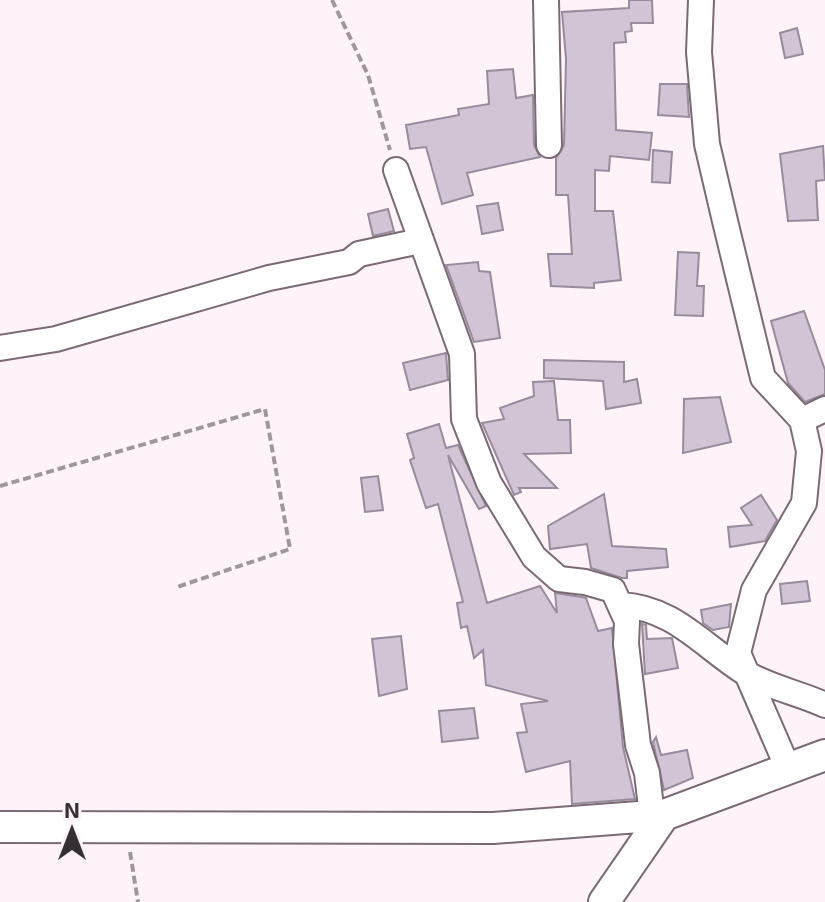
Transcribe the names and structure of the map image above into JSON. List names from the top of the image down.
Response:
{
  "north": "top"
}
